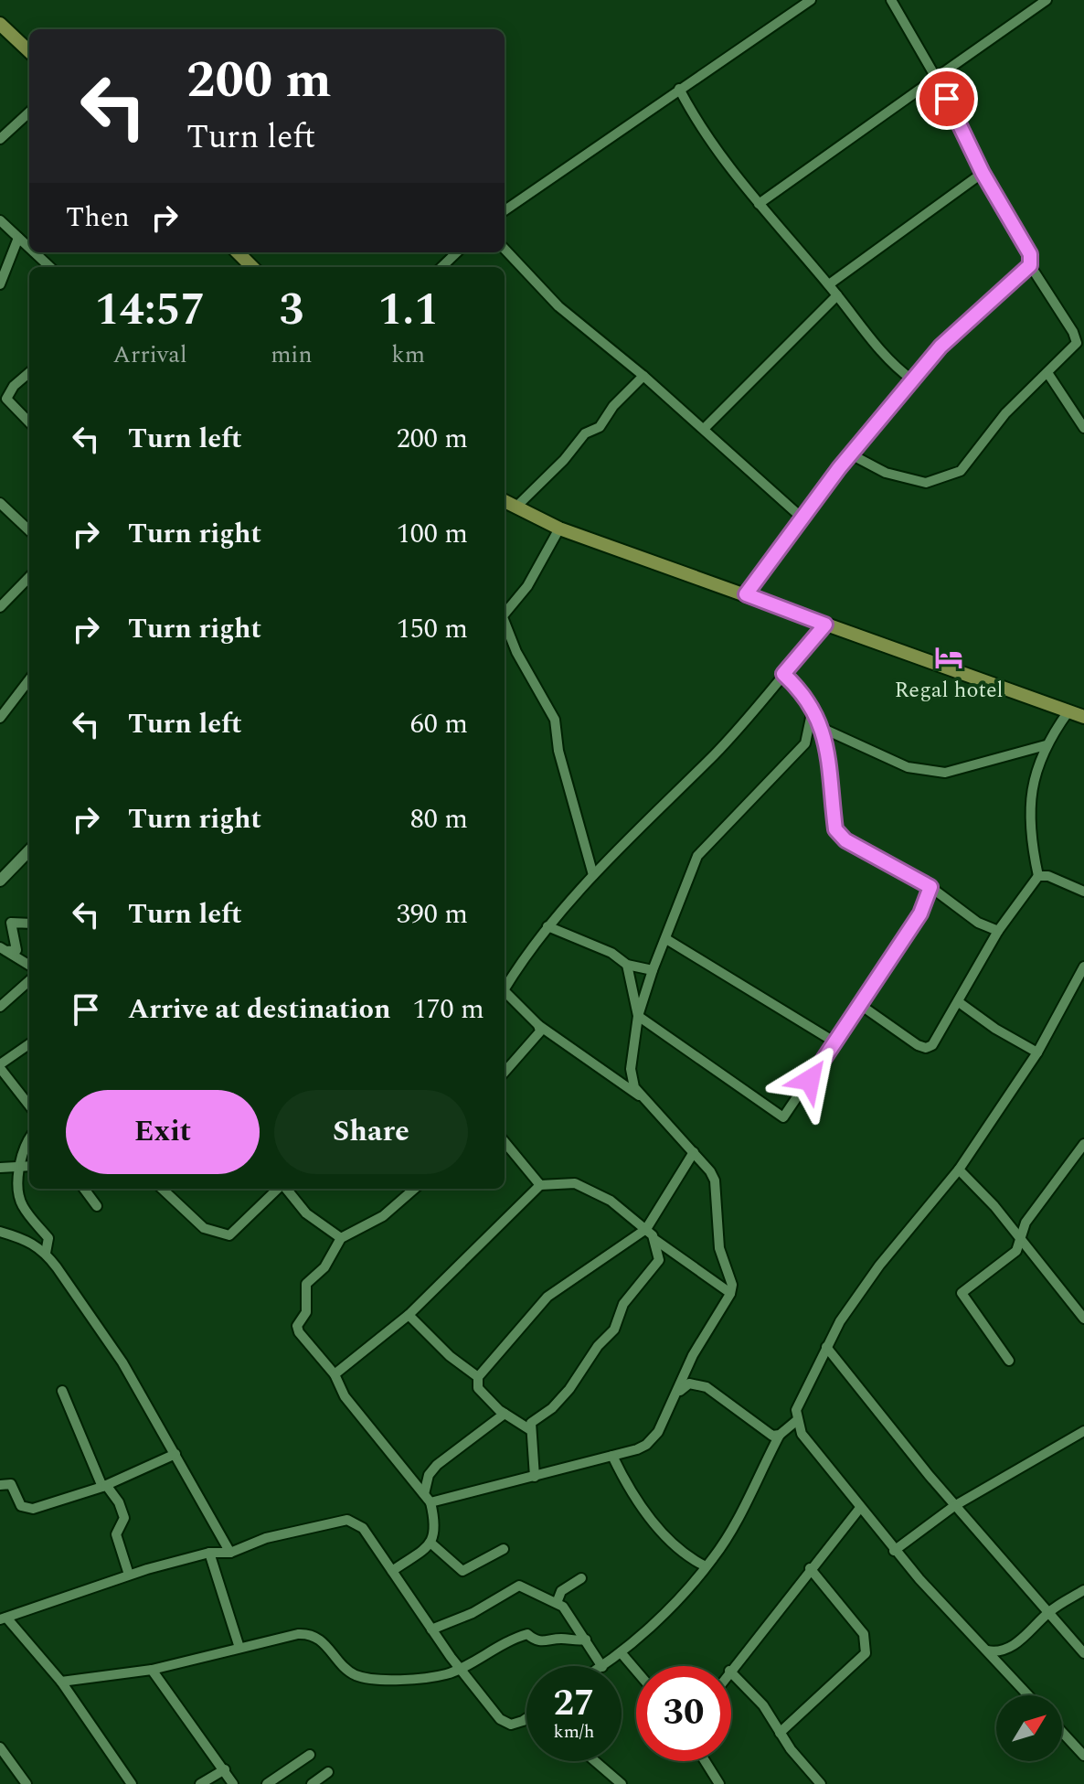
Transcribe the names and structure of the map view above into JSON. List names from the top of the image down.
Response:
{
  "places": {
    "hotel": ["Regal hotel"]
  },
  "north": "top right",
  "page": {
    "turn": ["200 m", "Turn left"],
    "then": "Then",
    "eta": [
      "14:57",
      "Arrival",
      "3",
      "min",
      "1.1",
      "km"
    ],
    "list": [
      {
        "name": "Turn left",
        "value": "200 m"
      },
      {
        "name": "Turn right",
        "value": "100 m"
      },
      {
        "name": "Turn right",
        "value": "150 m"
      },
      {
        "name": "Turn left",
        "value": "60 m"
      },
      {
        "name": "Turn right",
        "value": "80 m"
      },
      {
        "name": "Turn left",
        "value": "390 m"
      },
      {
        "name": "Arrive at destination",
        "value": "170 m"
      }
    ],
    "buttons": ["Exit", "Share"],
    "speed": "27 km/h",
    "limit": "30"
  }
}
